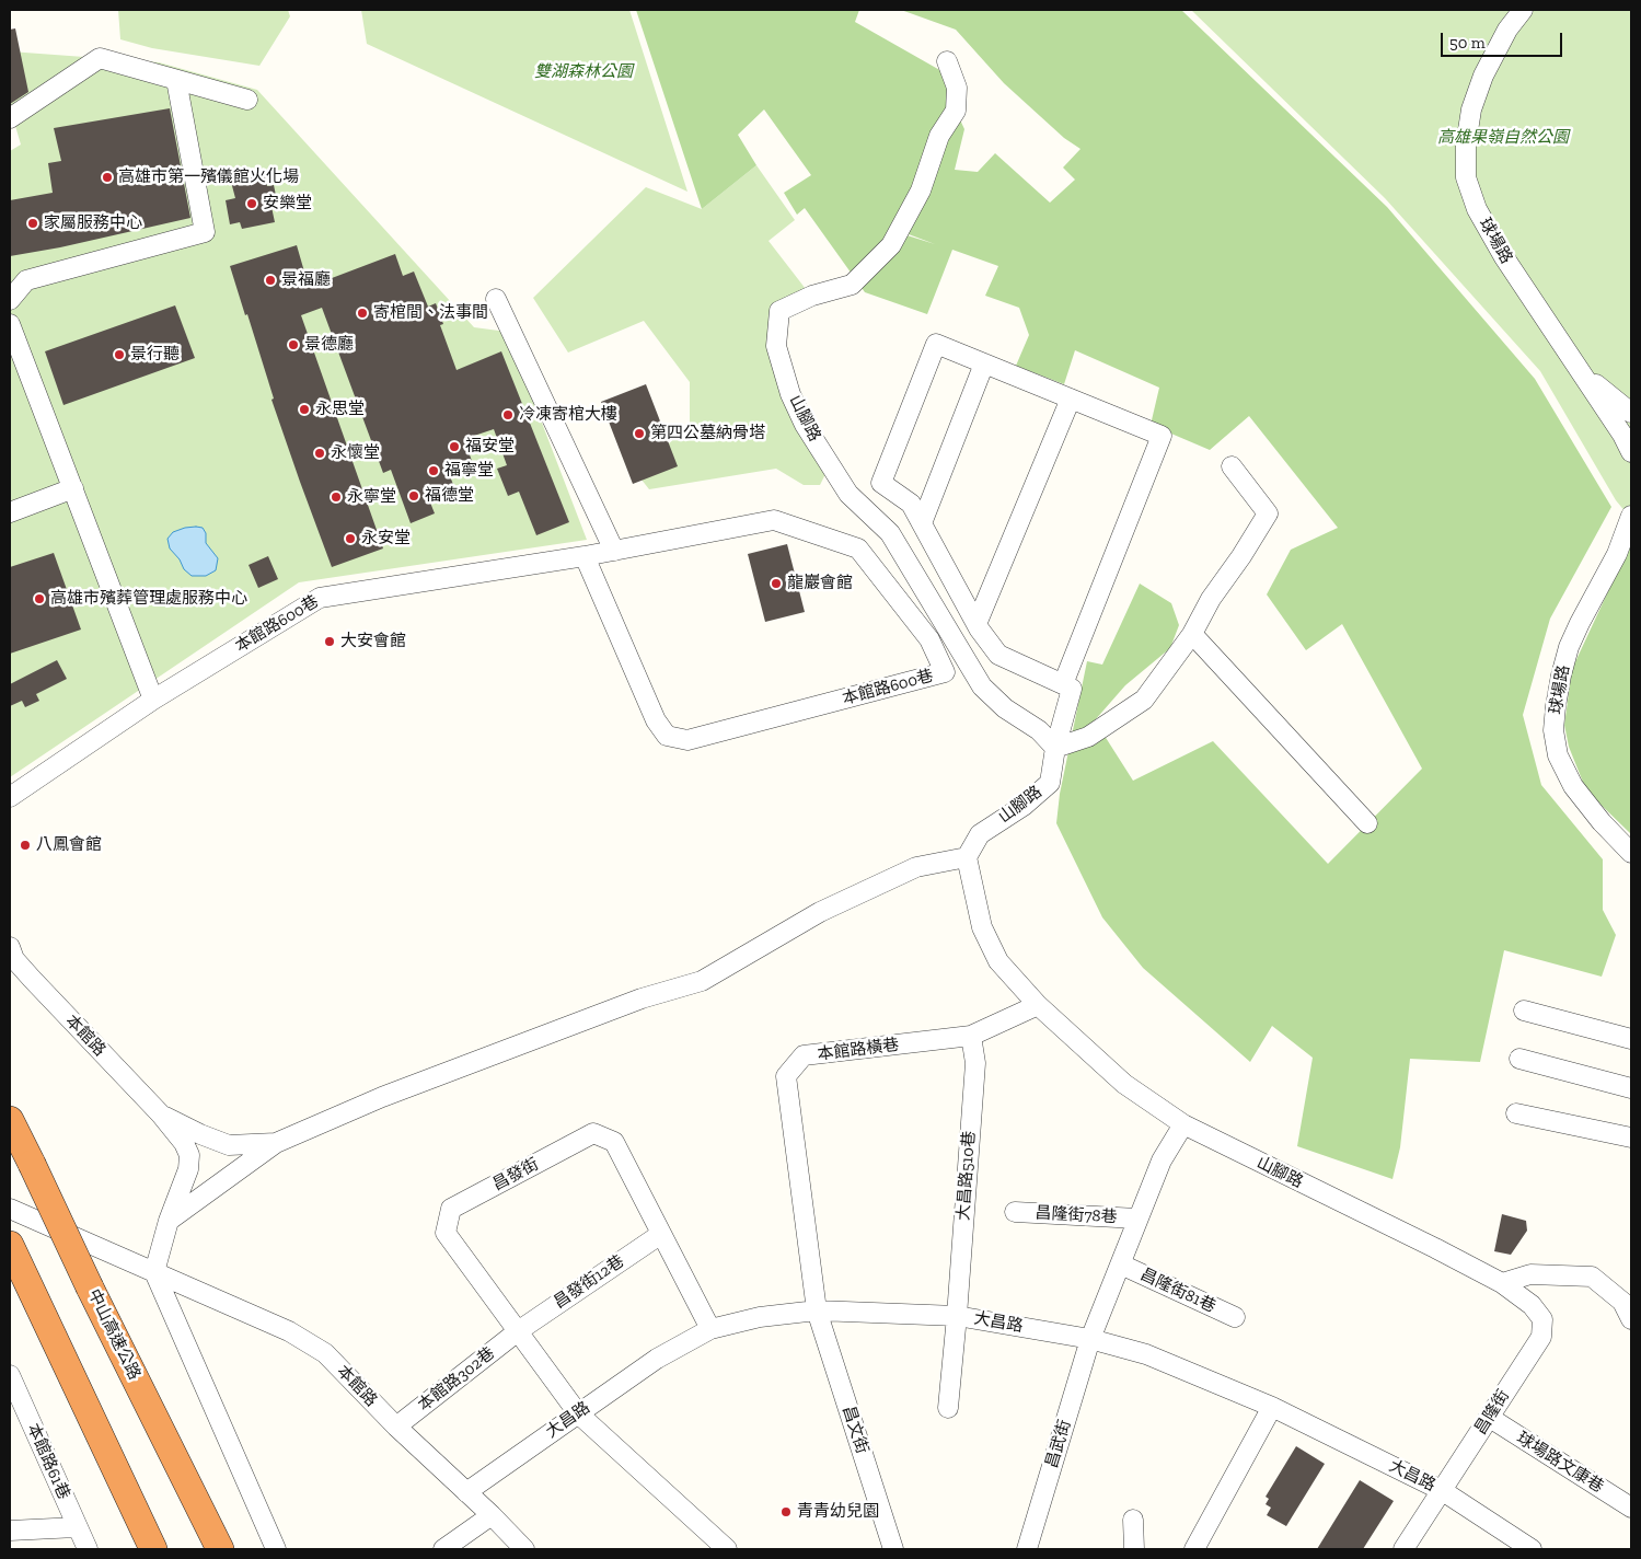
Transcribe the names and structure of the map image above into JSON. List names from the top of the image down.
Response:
{
  "streets": {
    "highway": ["中山高速公路"],
    "street": [
      "球場路",
      "山腳路",
      "本館路600巷",
      "本館路",
      "本館路橫巷",
      "昌發街",
      "大昌路510巷",
      "昌隆街78巷",
      "昌發街12巷",
      "昌隆街81巷",
      "大昌路",
      "本館路302巷",
      "昌隆街",
      "昌文街",
      "昌武街",
      "本館路61巷",
      "球場路文康巷"
    ]
  },
  "crossings": [
    ["山腳路", "本館路橫巷"],
    ["山腳路", "昌隆街"],
    ["本館路", "大昌路"],
    ["本館路", "本館路302巷"],
    ["本館路橫巷", "大昌路510巷"],
    ["本館路橫巷", "大昌路"],
    ["本館路橫巷", "昌文街"],
    ["昌發街", "昌發街12巷"],
    ["昌發街", "大昌路"],
    ["昌發街", "本館路302巷"],
    ["大昌路510巷", "大昌路"],
    ["昌發街12巷", "本館路302巷"],
    ["大昌路", "昌隆街"],
    ["大昌路", "昌文街"],
    ["大昌路", "昌武街"],
    ["昌隆街", "球場路文康巷"]
  ],
  "parks": ["雙湖森林公園", "高雄果嶺自然公園"],
  "places": [
    "高雄市第一殯儀館火化場",
    "安樂堂",
    "家屬服務中心",
    "景福廳",
    "寄棺間、法事間",
    "景德廳",
    "景行聽",
    "永思堂",
    "冷凍寄棺大樓",
    "第四公墓納骨塔",
    "福安堂",
    "永懷堂",
    "福寧堂",
    "福德堂",
    "永寧堂",
    "永安堂",
    "龍巖會館",
    "高雄市殯葬管理處服務中心",
    "大安會館",
    "八鳳會館",
    "青青幼兒園"
  ],
  "scale_bar": "50 m"
}
